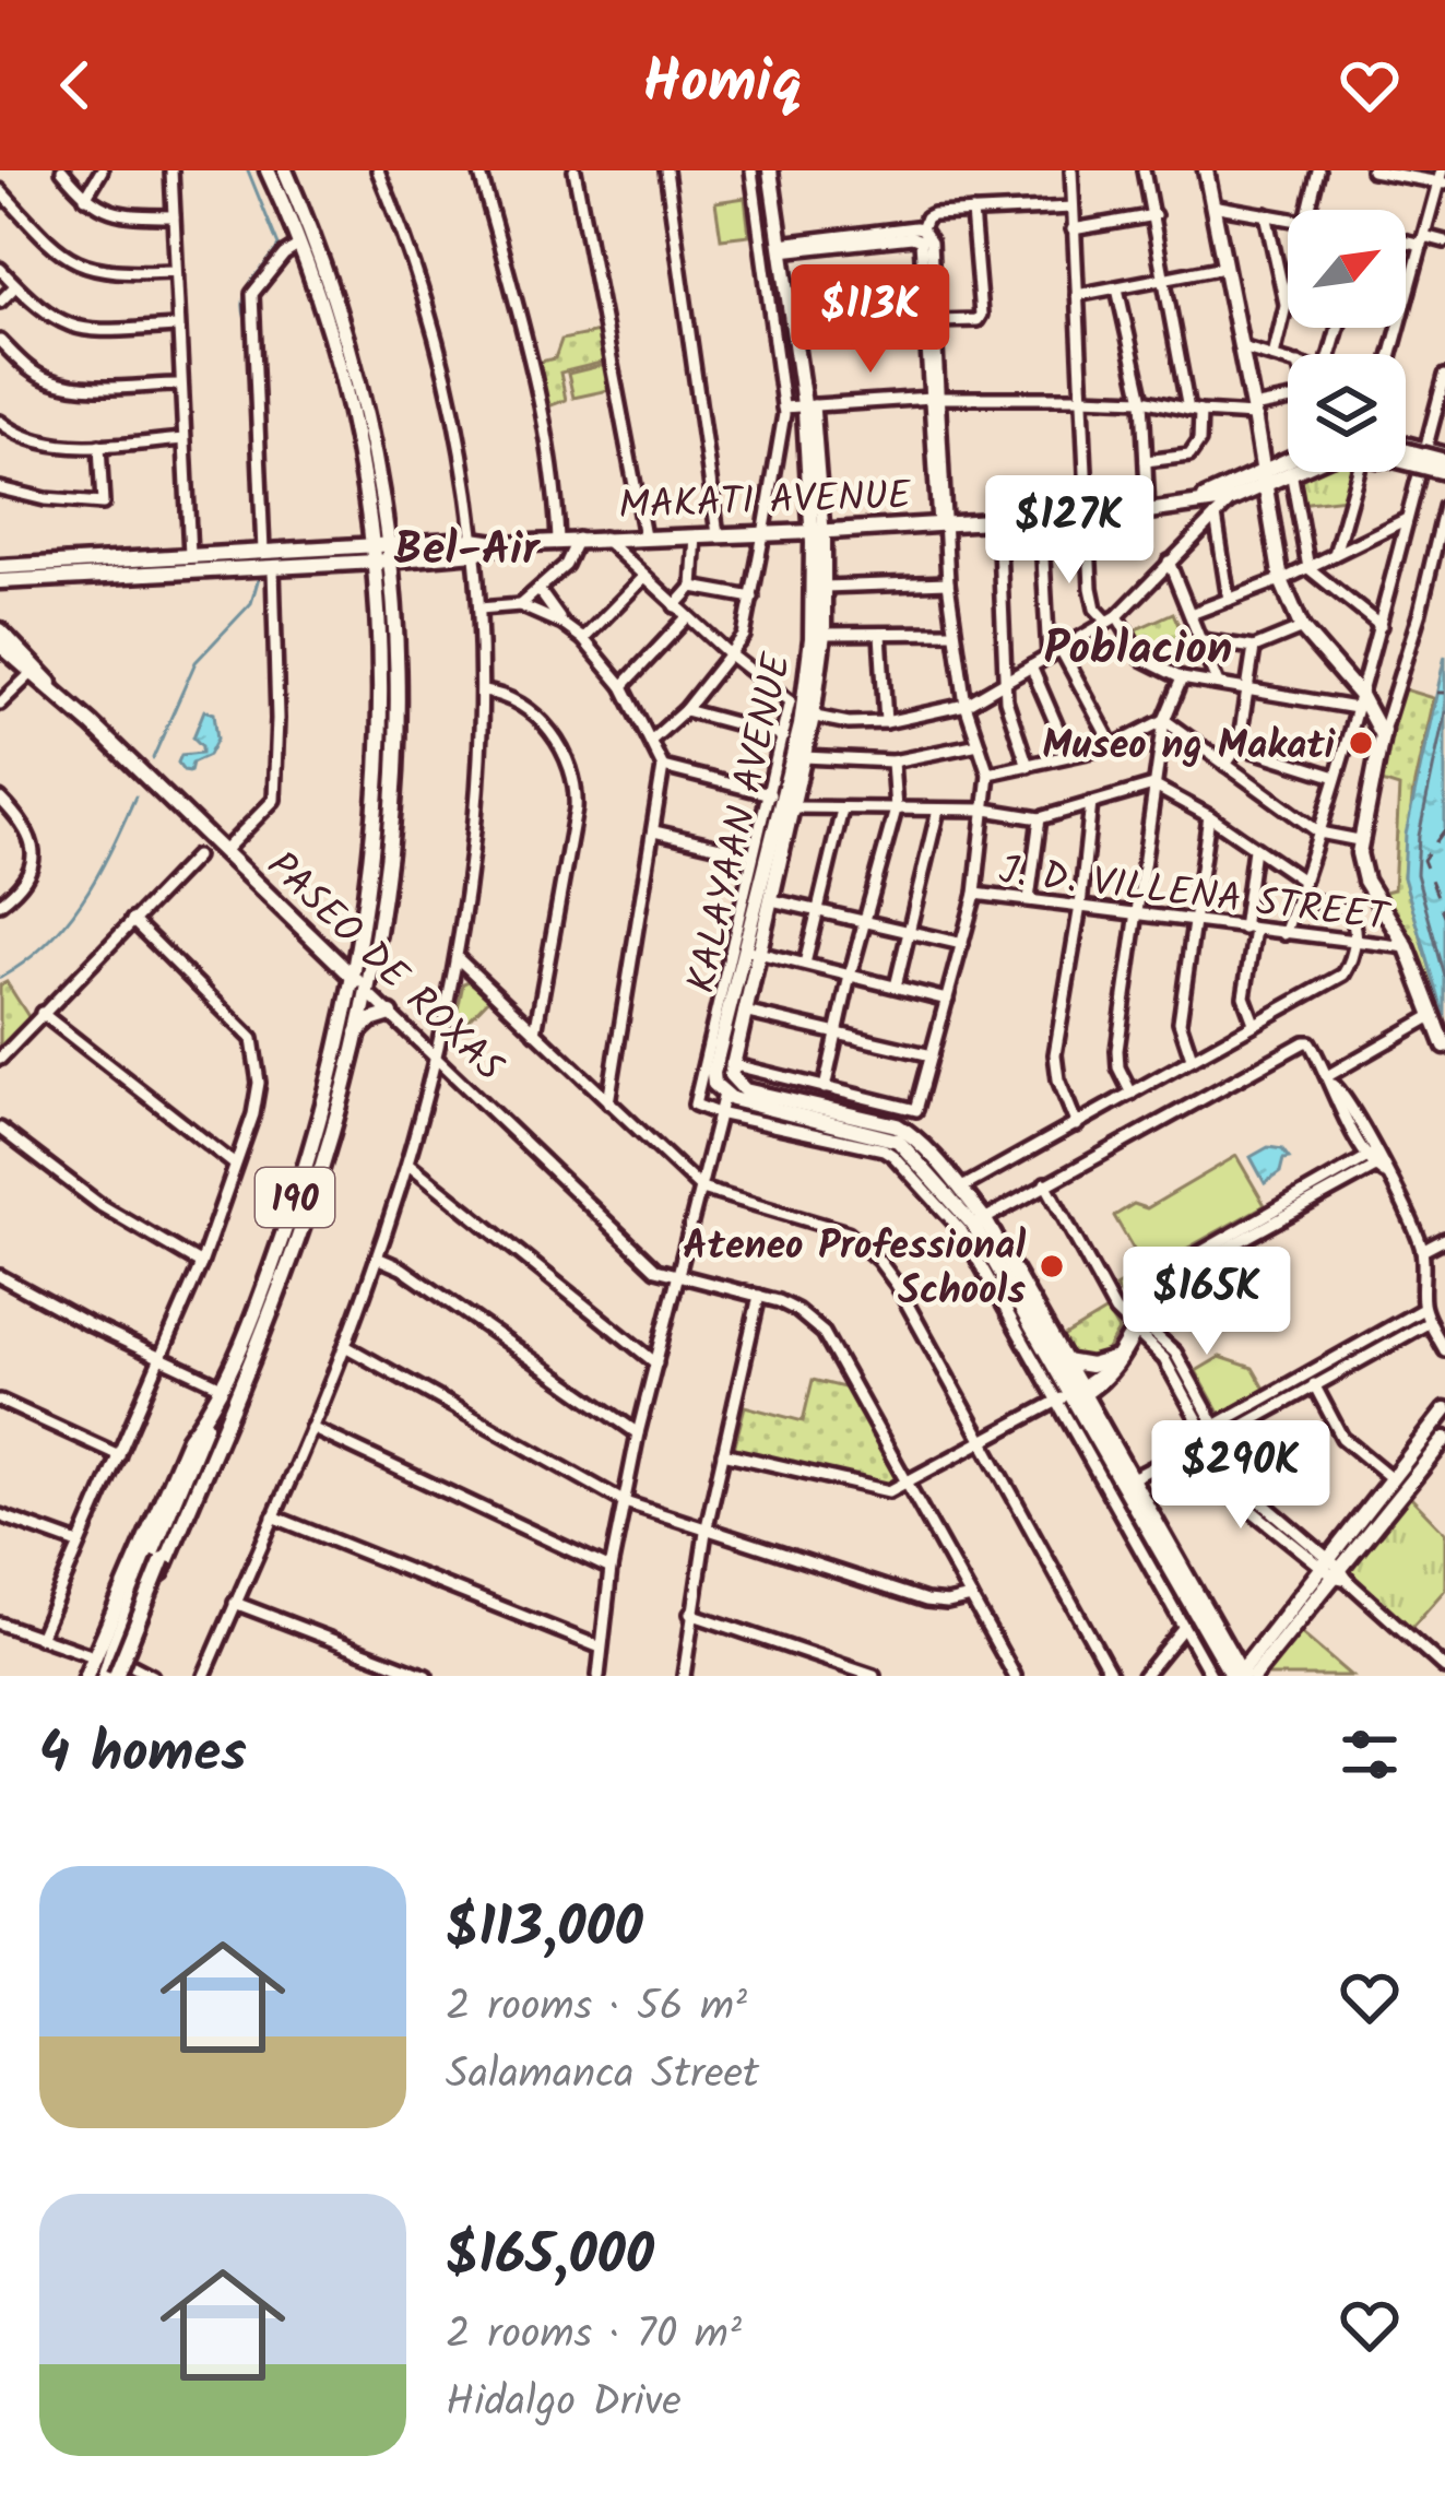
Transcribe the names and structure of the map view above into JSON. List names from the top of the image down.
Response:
{
  "streets": {
    "main road": [
      "MAKATI AVENUE",
      "KALAYAAN AVENUE",
      "PASEO DE ROXAS",
      "190"
    ],
    "street": ["J. D. VILLENA STREET"]
  },
  "crossings": [
    ["MAKATI AVENUE", "KALAYAAN AVENUE"],
    ["MAKATI AVENUE", "190"],
    ["PASEO DE ROXAS", "190"]
  ],
  "districts": ["Bel-Air", "Poblacion"],
  "places": ["Museo ng Makati", "Ateneo Professional Schools"],
  "north": "top right",
  "page": {
    "header": "Homiq",
    "price": [
      "$113K",
      "$127K",
      "$165K",
      "$290K"
    ],
    "heading": "4 homes",
    "list": [
      {
        "name": "$113,000",
        "note": "2 rooms · 56 m² · Salamanca Street"
      },
      {
        "name": "$165,000",
        "note": "2 rooms · 70 m² · Hidalgo Drive"
      }
    ]
  }
}
